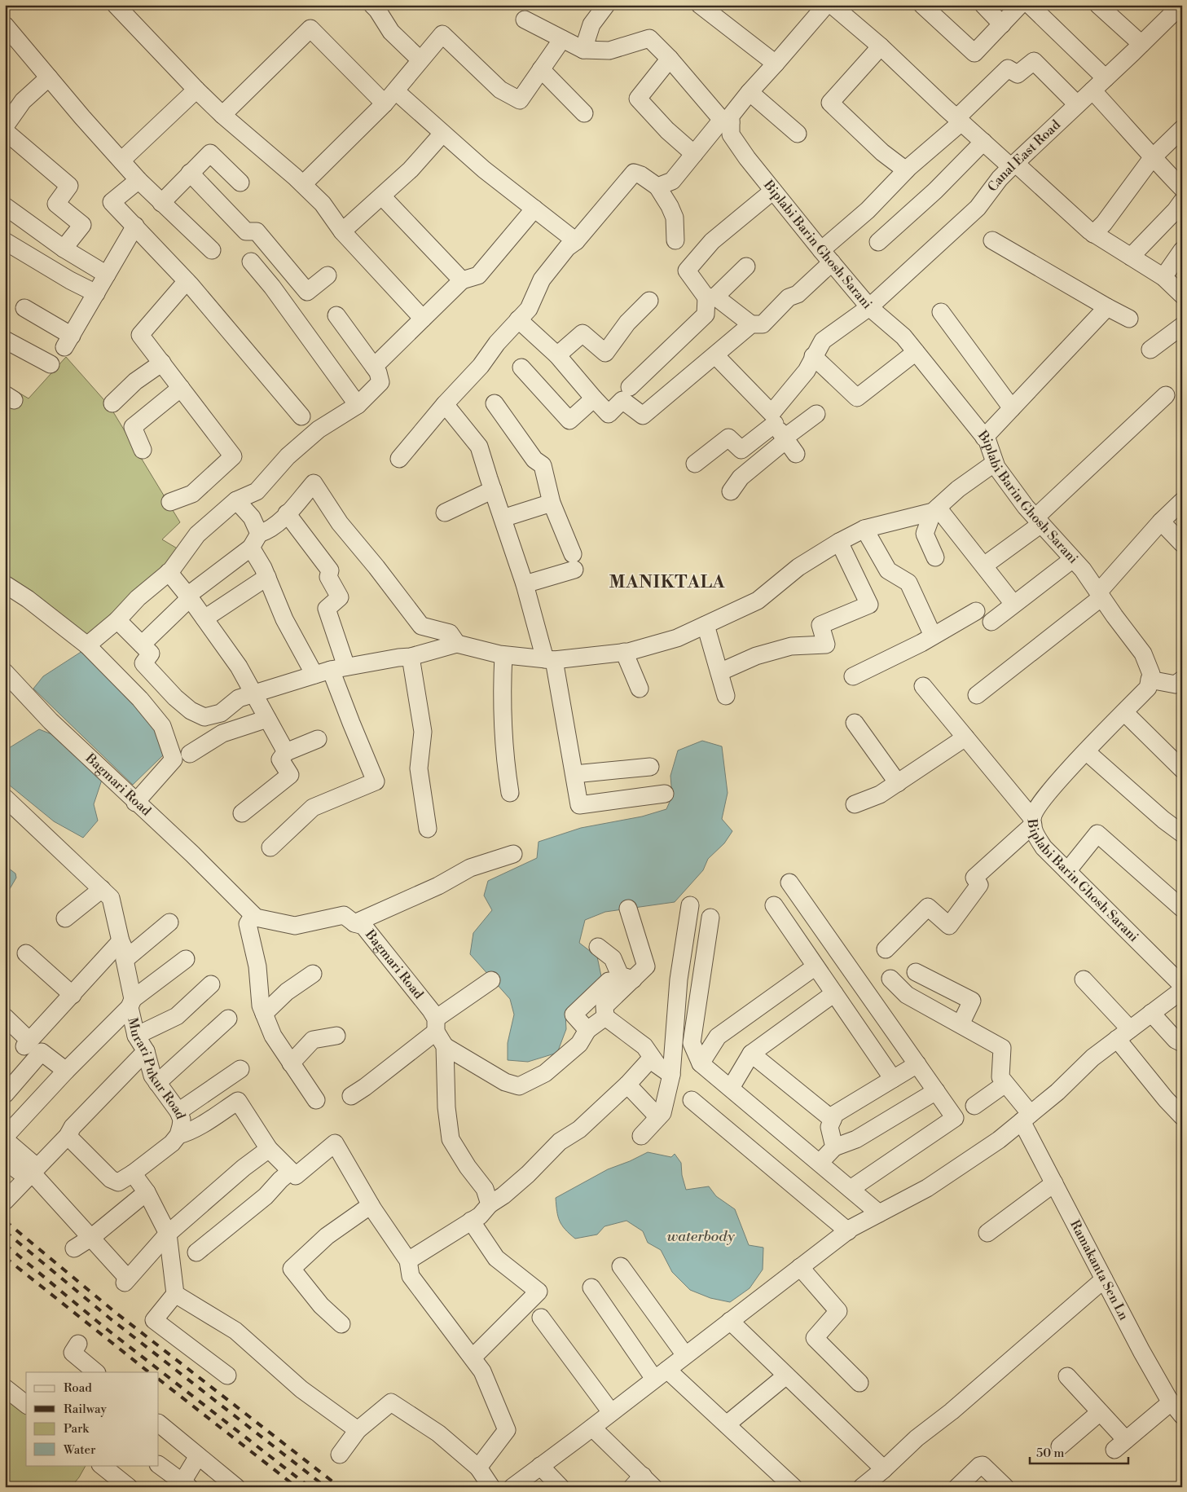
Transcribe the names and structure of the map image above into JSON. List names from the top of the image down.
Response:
{
  "streets": {
    "street": [
      "Canal East Road",
      "Biplabi Barin Ghosh Sarani",
      "Bagmari Road",
      "Murari Pukur Road",
      "Ramakanta Sen Ln"
    ]
  },
  "crossings": [
    ["Canal East Road", "Biplabi Barin Ghosh Sarani"]
  ],
  "districts": ["MANIKTALA"],
  "water": ["waterbody"],
  "legend": [
    "Road",
    "Railway",
    "Park",
    "Water"
  ],
  "scale_bar": "50 m"
}
